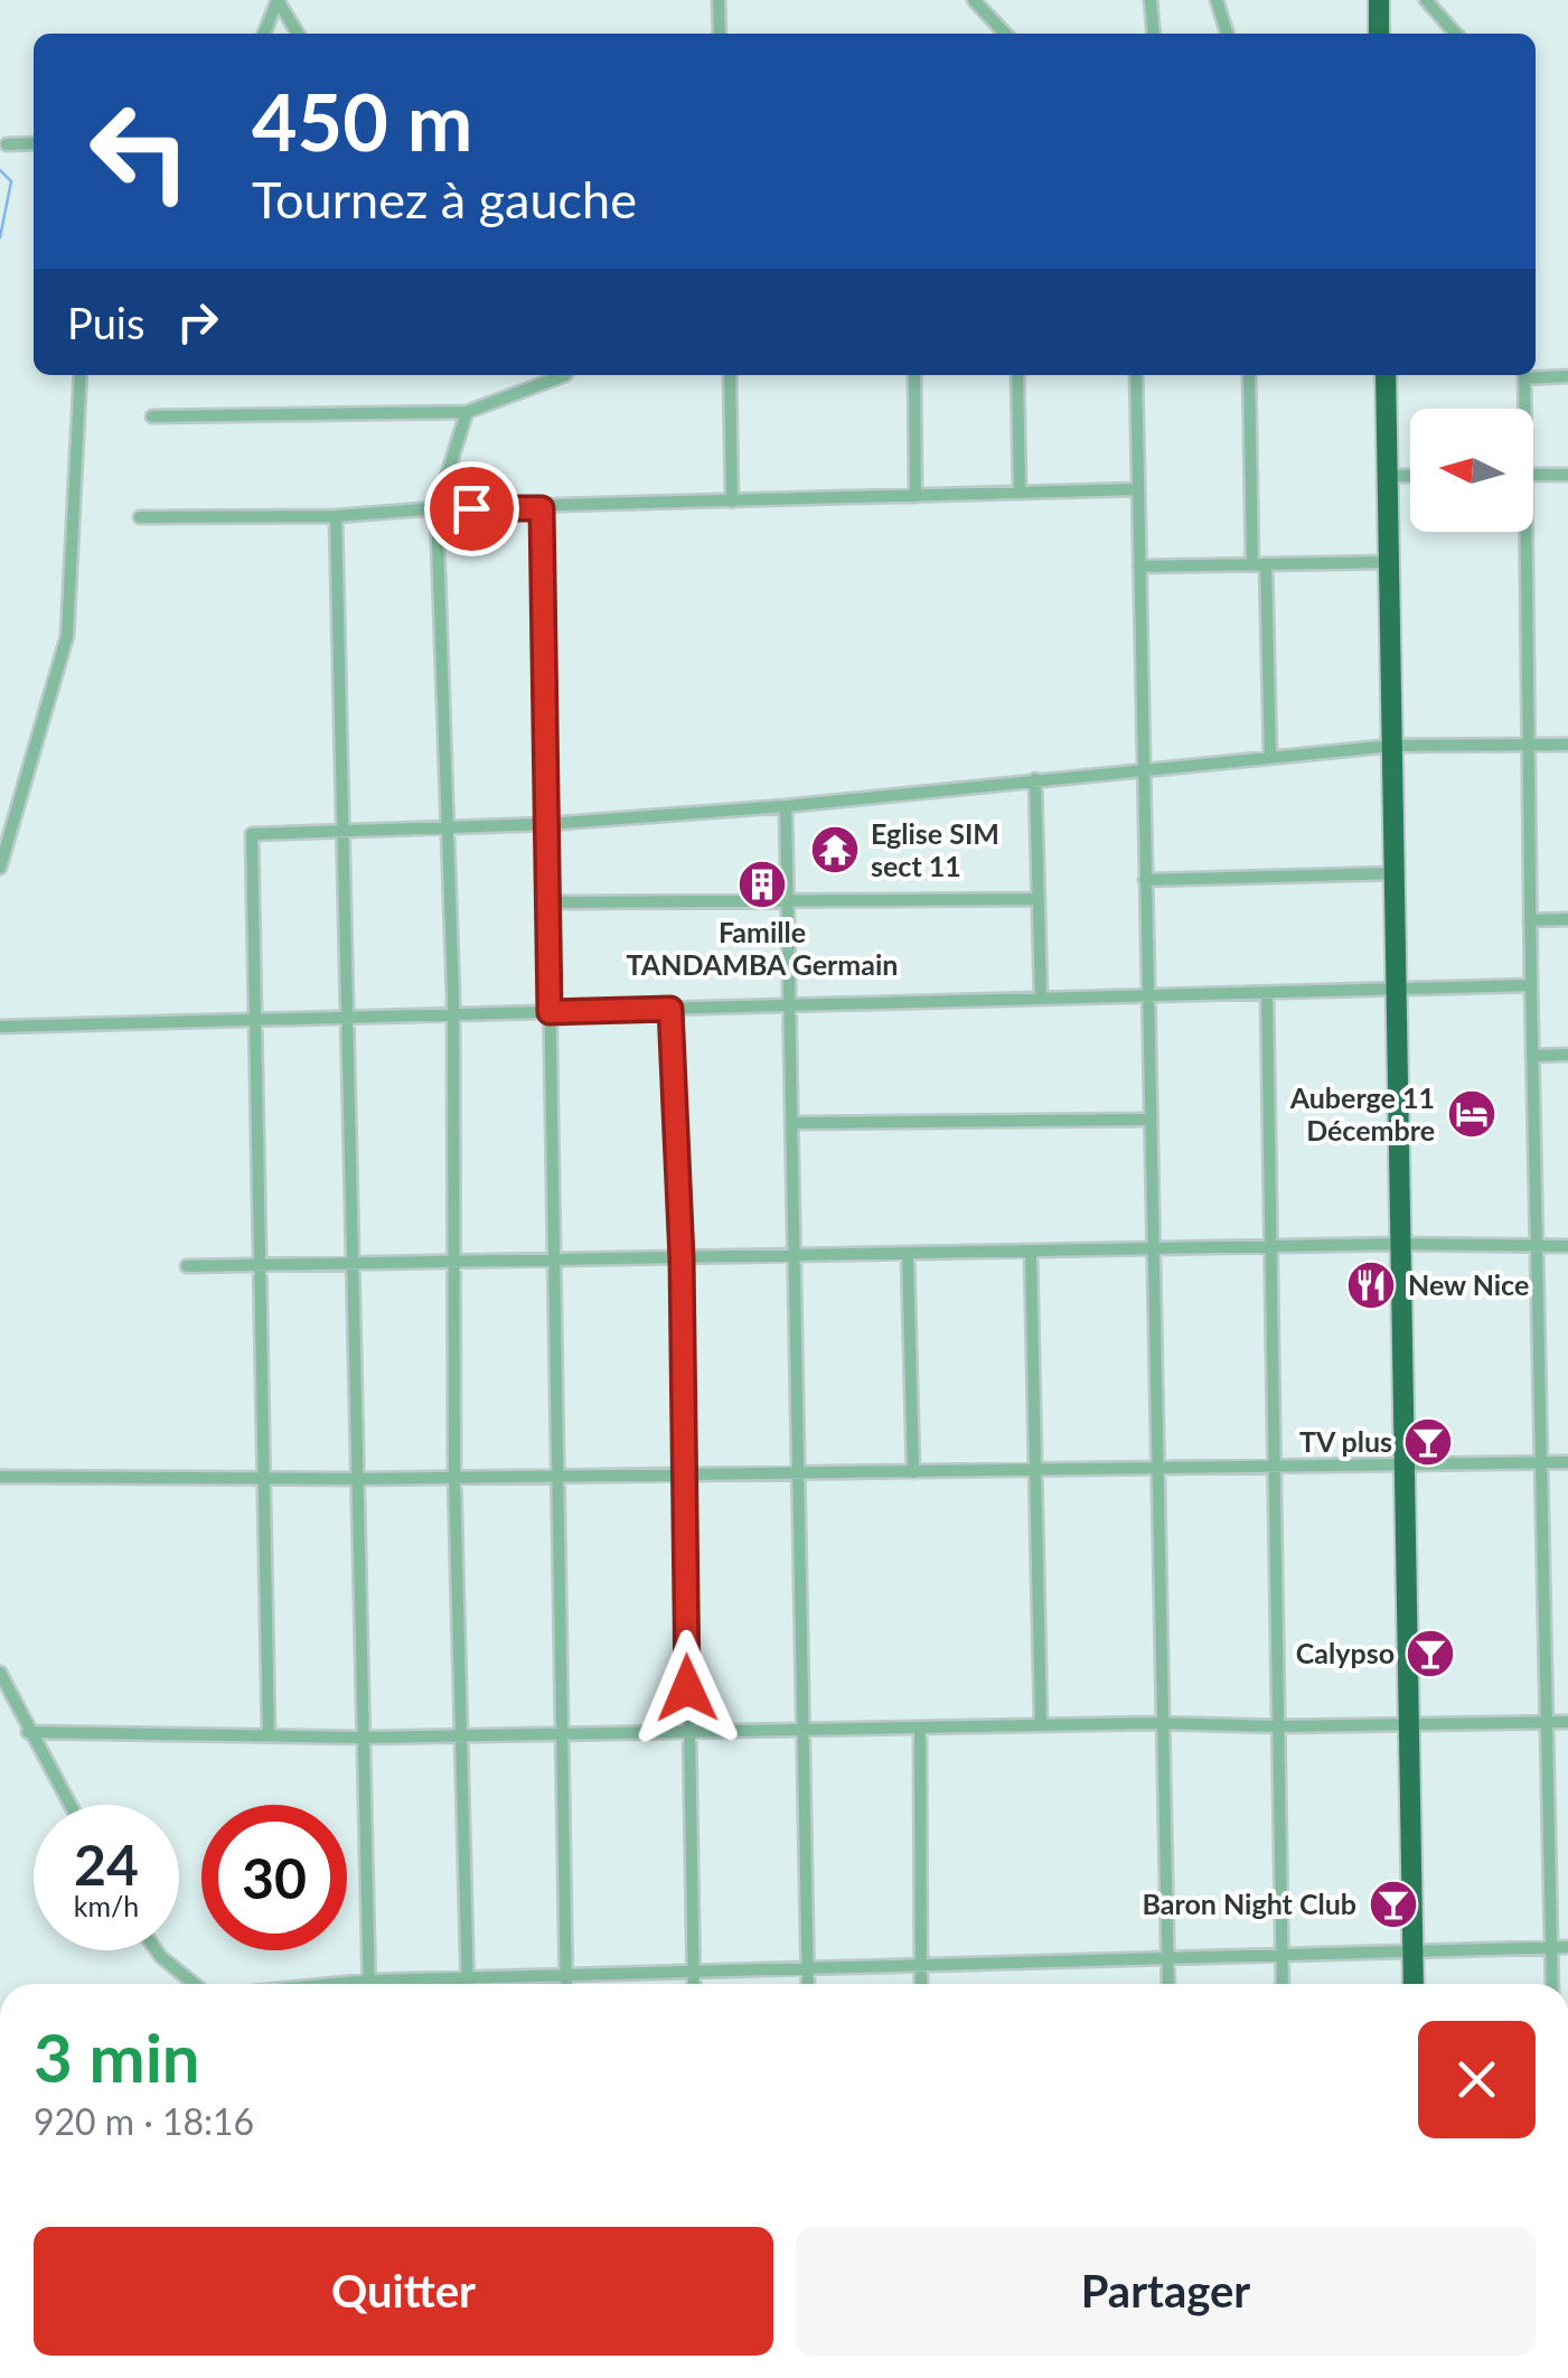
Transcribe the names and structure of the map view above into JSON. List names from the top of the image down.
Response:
{
  "places": {
    "temple": ["Eglise SIM sect 11"],
    "building": ["Famille TANDAMBA Germain"],
    "hotel": ["Auberge 11 Décembre"],
    "restaurant": ["New Nice"],
    "bar": ["TV plus", "Calypso", "Baron Night Club"]
  },
  "north": "left",
  "page": {
    "turn": ["450 m", "Tournez à gauche"],
    "then": "Puis",
    "speed": "24 km/h",
    "limit": "30",
    "heading": ["3 min", "920 m · 18:16"],
    "buttons": ["Quitter", "Partager"]
  }
}
